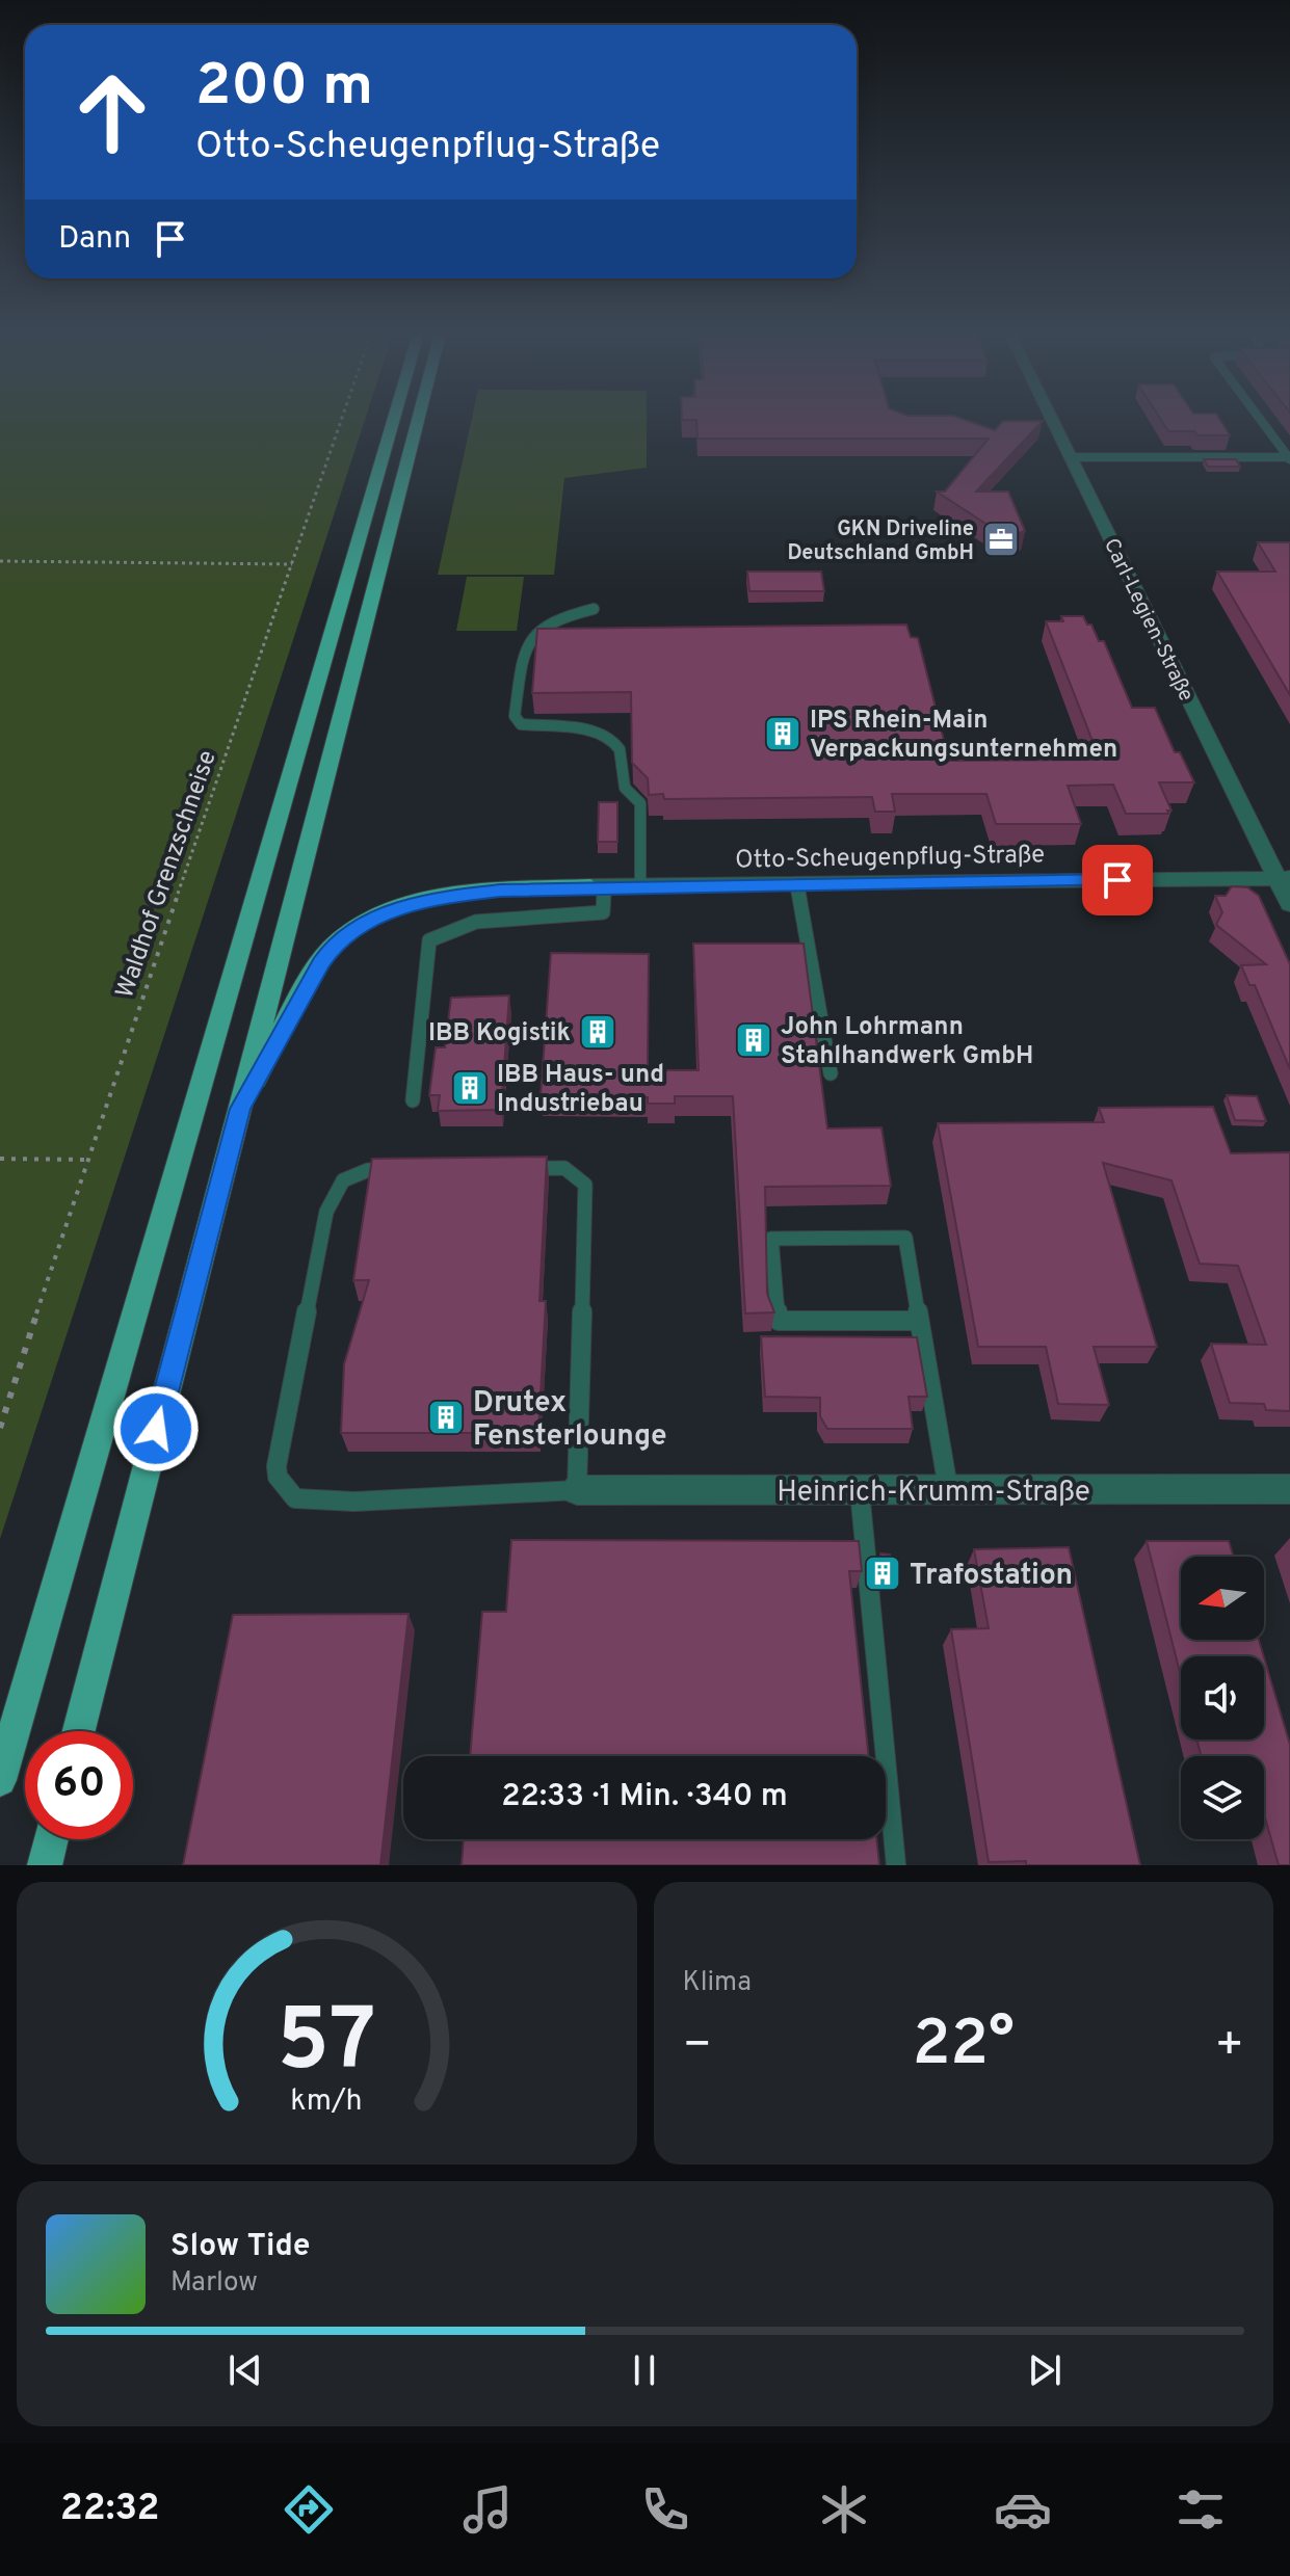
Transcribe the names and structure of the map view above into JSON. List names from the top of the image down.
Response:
{
  "streets": {
    "street": ["Carl-Legien-Straße", "Otto-Scheugenpflug-Straße", "Heinrich-Krumm-Straße"],
    "path": ["Waldhof Grenzschneise"]
  },
  "crossings": [
    ["Carl-Legien-Straße", "Otto-Scheugenpflug-Straße"]
  ],
  "places": {
    "office": ["GKN Driveline Deutschland GmbH"],
    "building": [
      "IPS Rhein-Main Verpackungsunternehmen",
      "IBB Kogistik",
      "John Lohrmann Stahlhandwerk GmbH",
      "IBB Haus- und Industriebau",
      "Drutex Fensterlounge",
      "Trafostation"
    ]
  },
  "north": "left",
  "page": {
    "turn": ["200 m", "Otto-Scheugenpflug-Straße"],
    "then": "Dann",
    "limit": "60",
    "trip": "22:33 · 1 Min. · 340 m",
    "tile": "Klima",
    "heat": ["−", "22°", "+"],
    "song": ["Slow Tide", "Marlow"],
    "tabs": "22:32",
    "gauge": ["57", "km/h"]
  }
}
